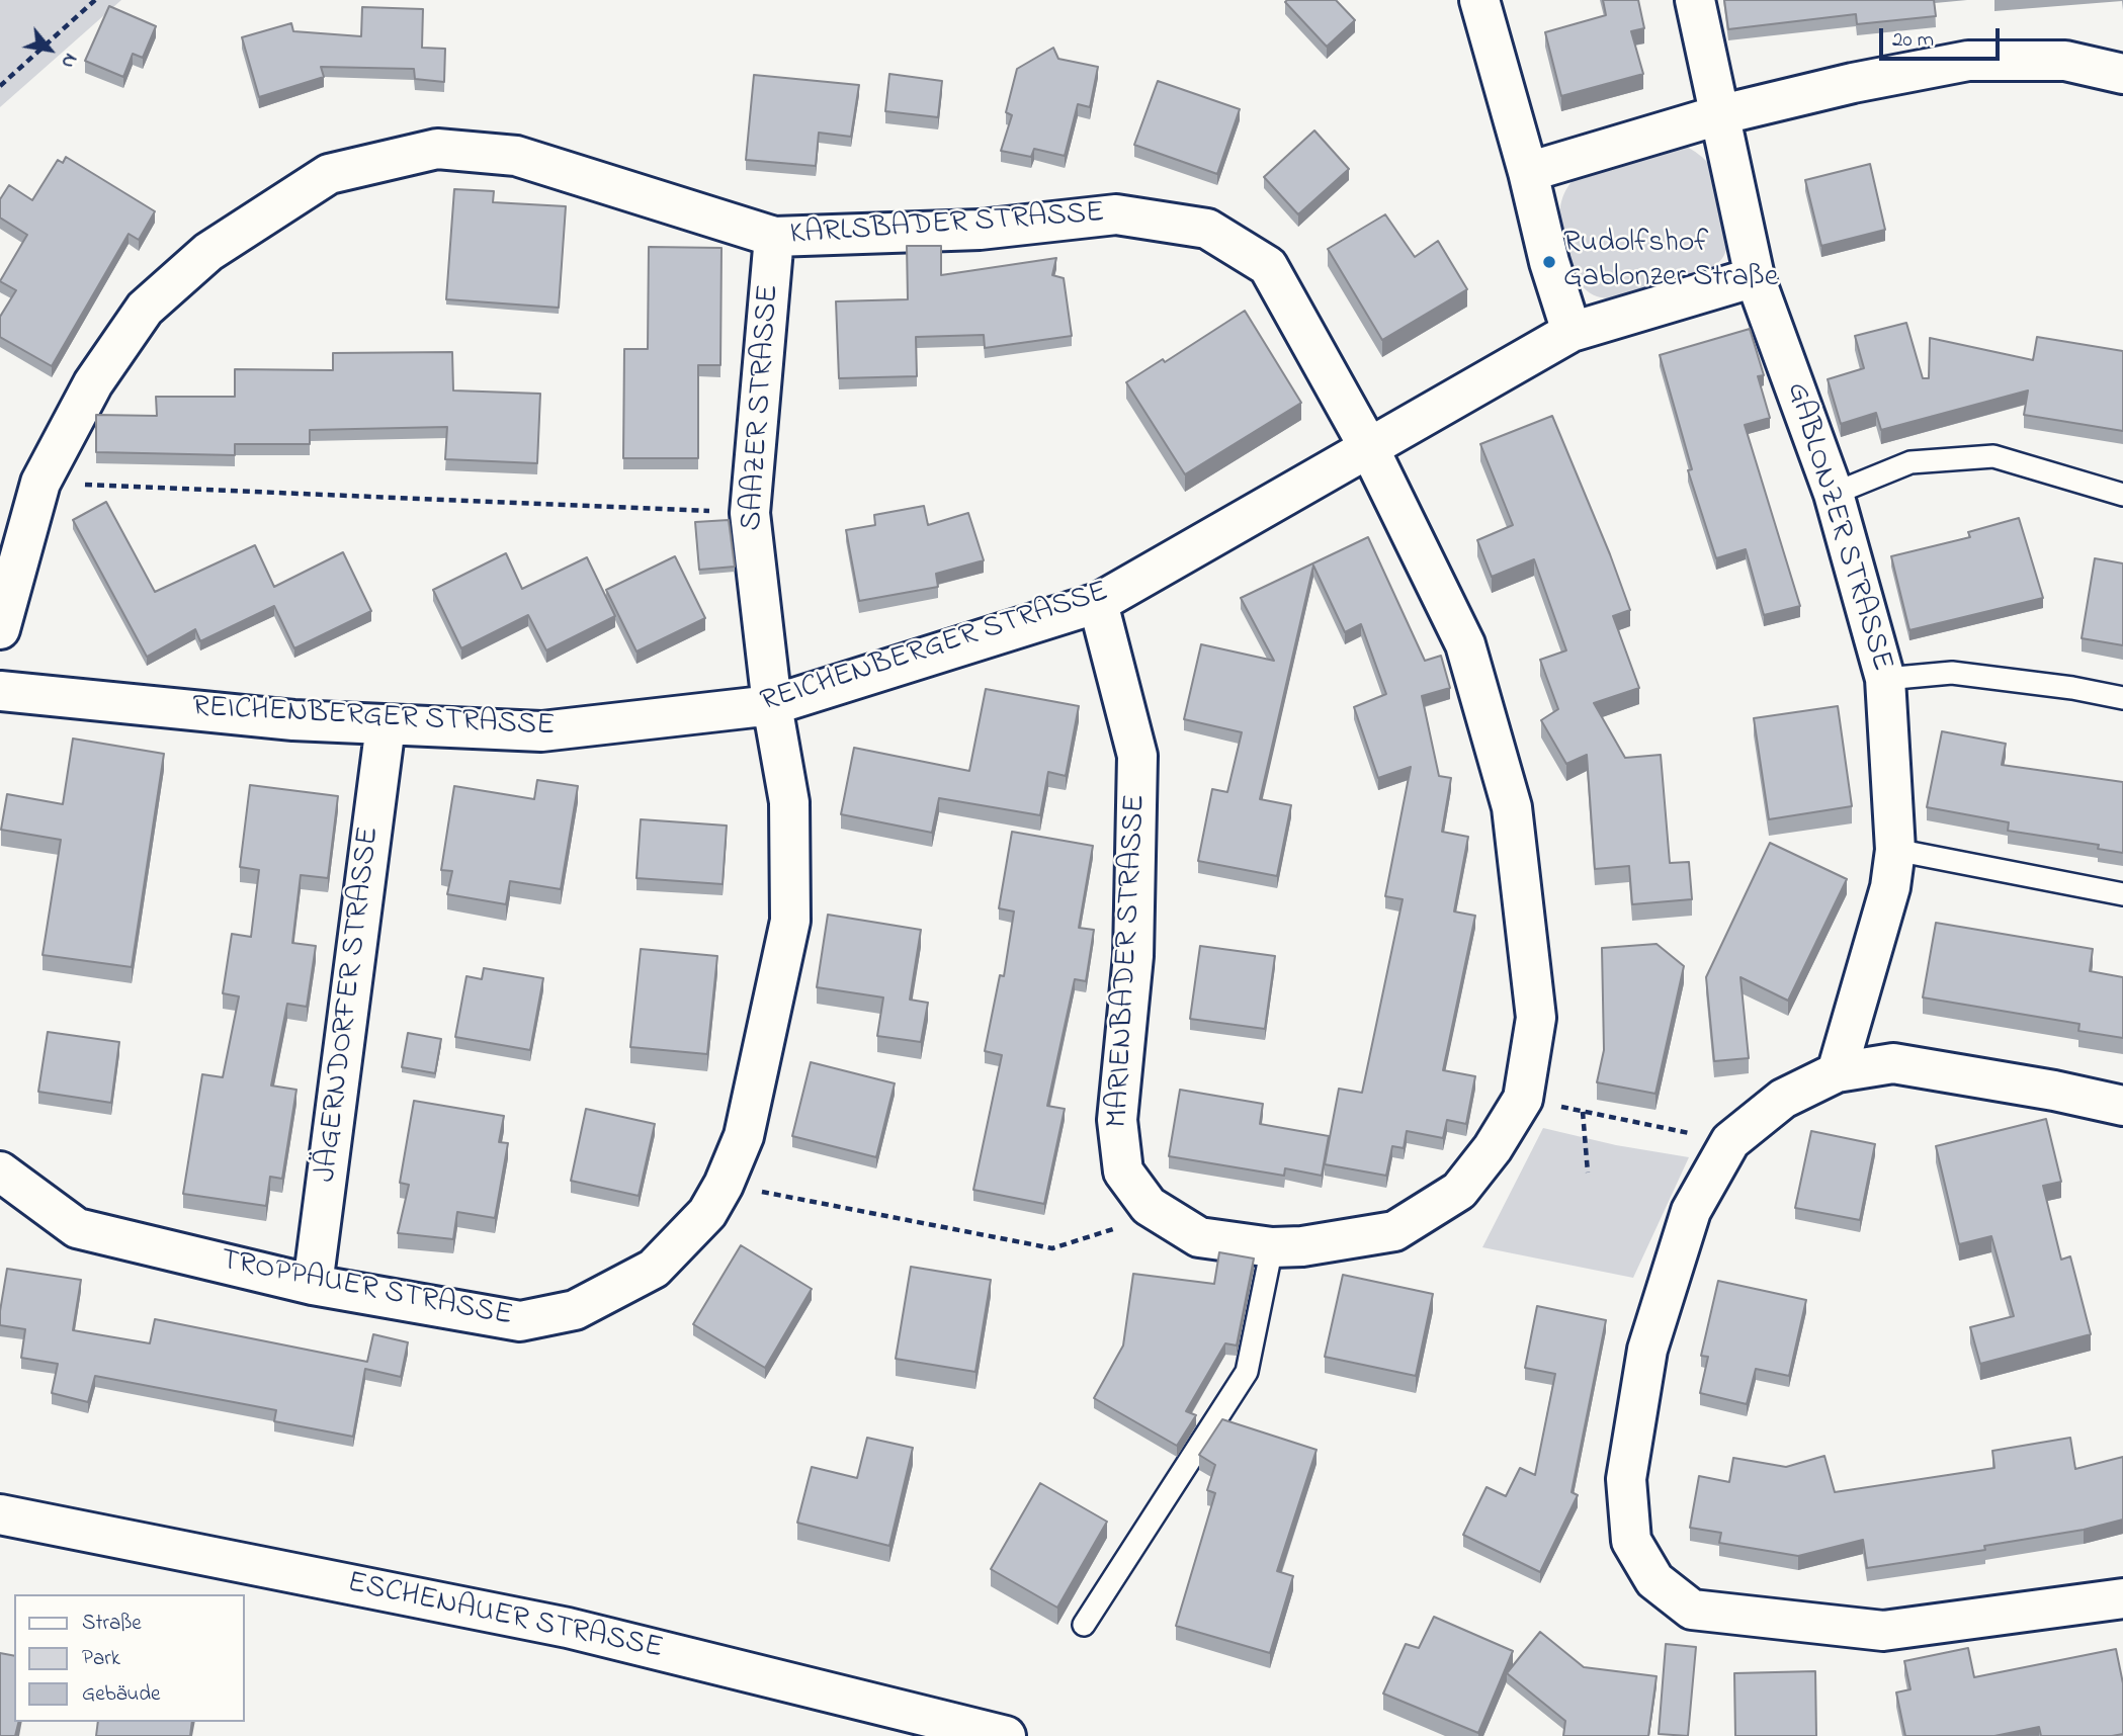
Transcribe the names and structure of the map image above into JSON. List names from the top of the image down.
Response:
{
  "streets": {
    "street": [
      "KARLSBADER STRASSE",
      "SAAZER STRASSE",
      "GABLONZER STRASSE",
      "REICHENBERGER STRASSE",
      "MARIENBADER STRASSE",
      "JÄGERNDORFER STRASSE",
      "TROPPAUER STRASSE",
      "ESCHENAUER STRASSE"
    ]
  },
  "crossings": [
    ["KARLSBADER STRASSE", "SAAZER STRASSE"],
    ["KARLSBADER STRASSE", "REICHENBERGER STRASSE"],
    ["KARLSBADER STRASSE", "MARIENBADER STRASSE"],
    ["SAAZER STRASSE", "REICHENBERGER STRASSE"],
    ["SAAZER STRASSE", "TROPPAUER STRASSE"],
    ["GABLONZER STRASSE", "REICHENBERGER STRASSE"],
    ["REICHENBERGER STRASSE", "MARIENBADER STRASSE"],
    ["REICHENBERGER STRASSE", "JÄGERNDORFER STRASSE"],
    ["REICHENBERGER STRASSE", "TROPPAUER STRASSE"],
    ["JÄGERNDORFER STRASSE", "TROPPAUER STRASSE"]
  ],
  "places": ["Rudolfshof Gablonzer Straße"],
  "legend": ["Straße", "Park", "Gebäude"],
  "scale_bar": "20 m",
  "north": "bottom right"
}
